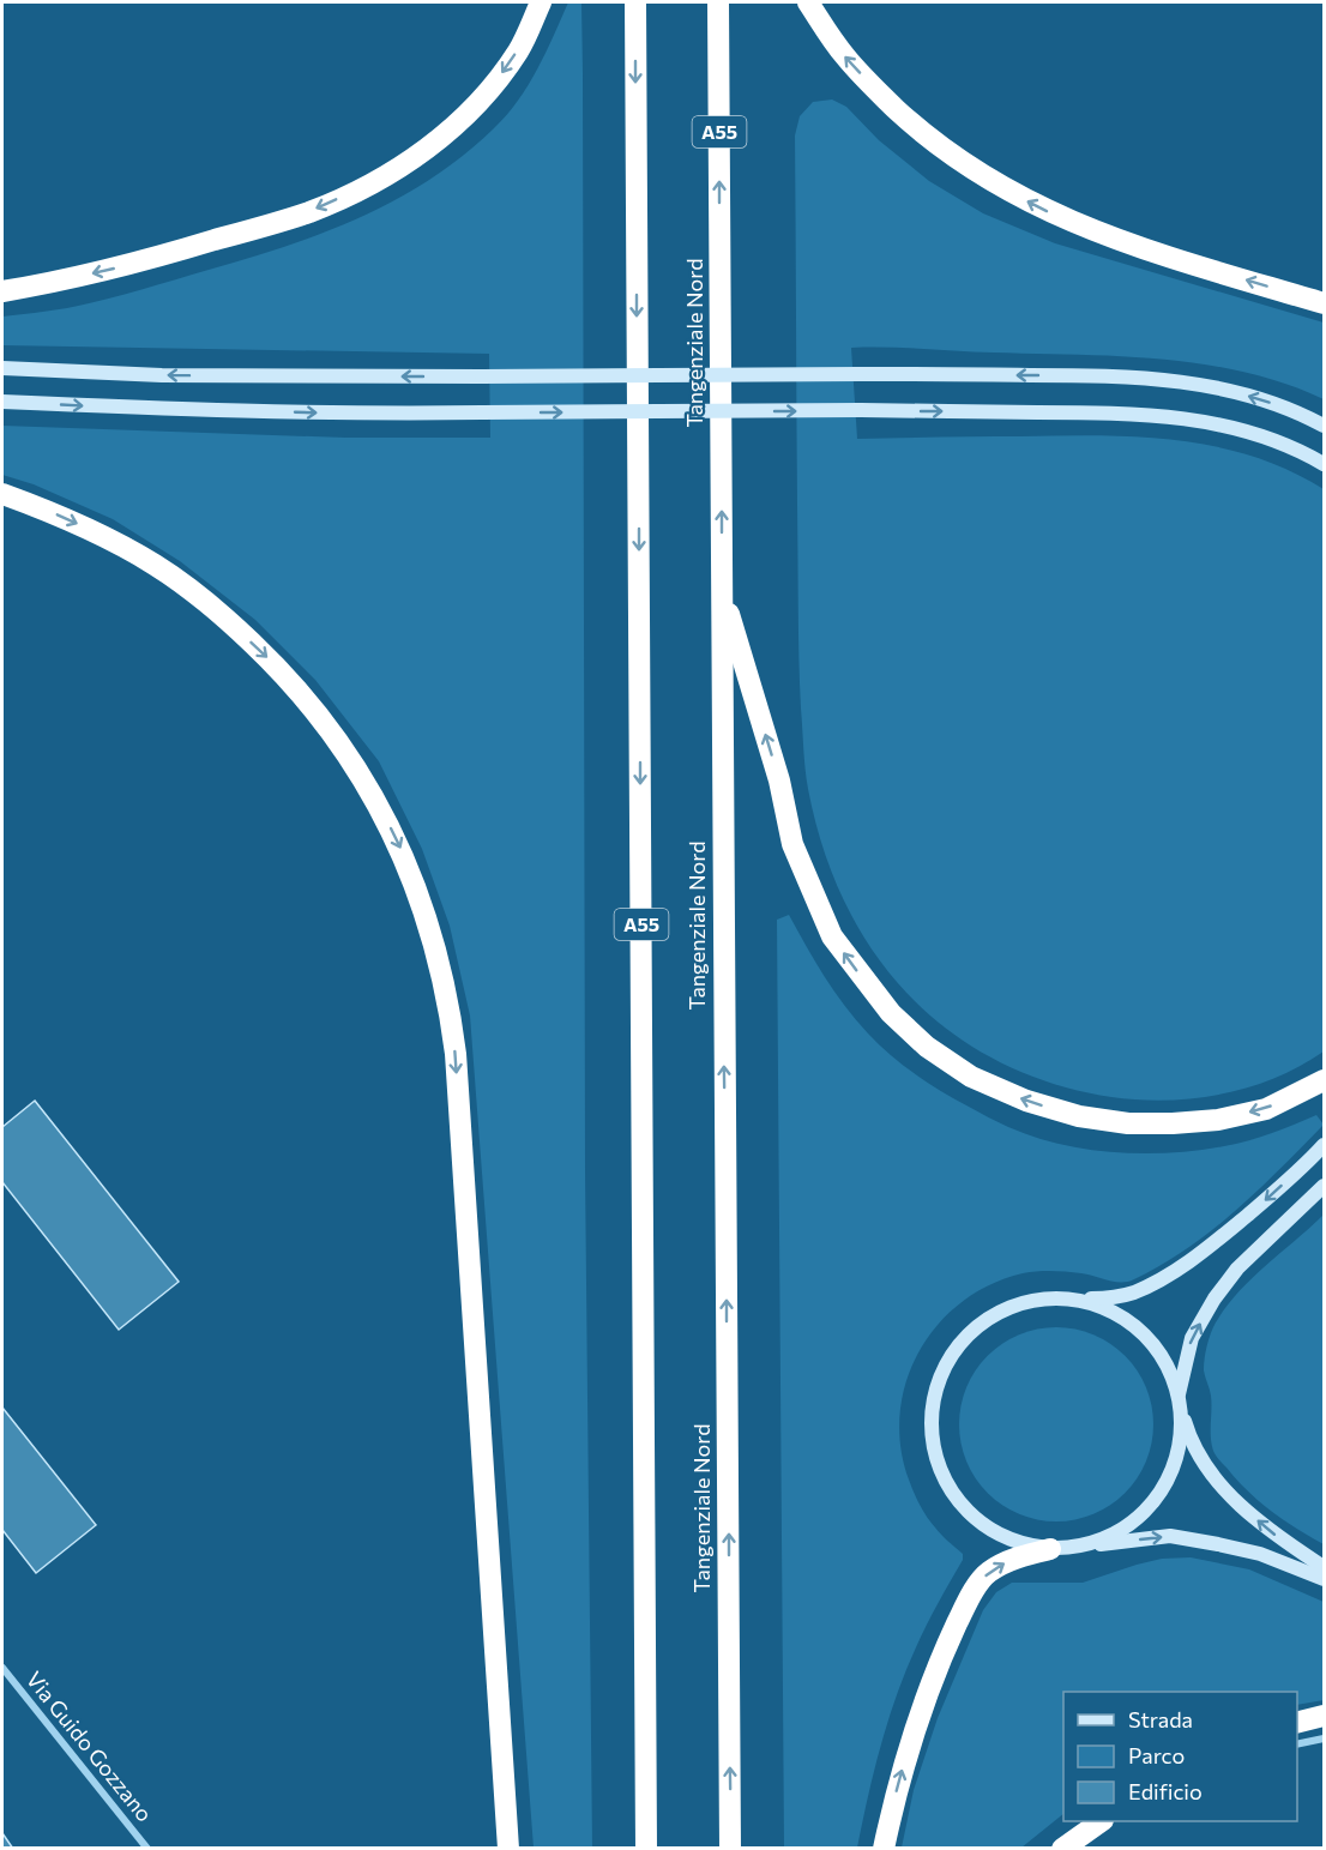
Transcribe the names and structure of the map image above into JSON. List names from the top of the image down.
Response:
{
  "streets": {
    "highway": ["A55", "Tangenziale Nord"],
    "street": ["Via Guido Gozzano"]
  },
  "legend": ["Strada", "Parco", "Edificio"]
}
